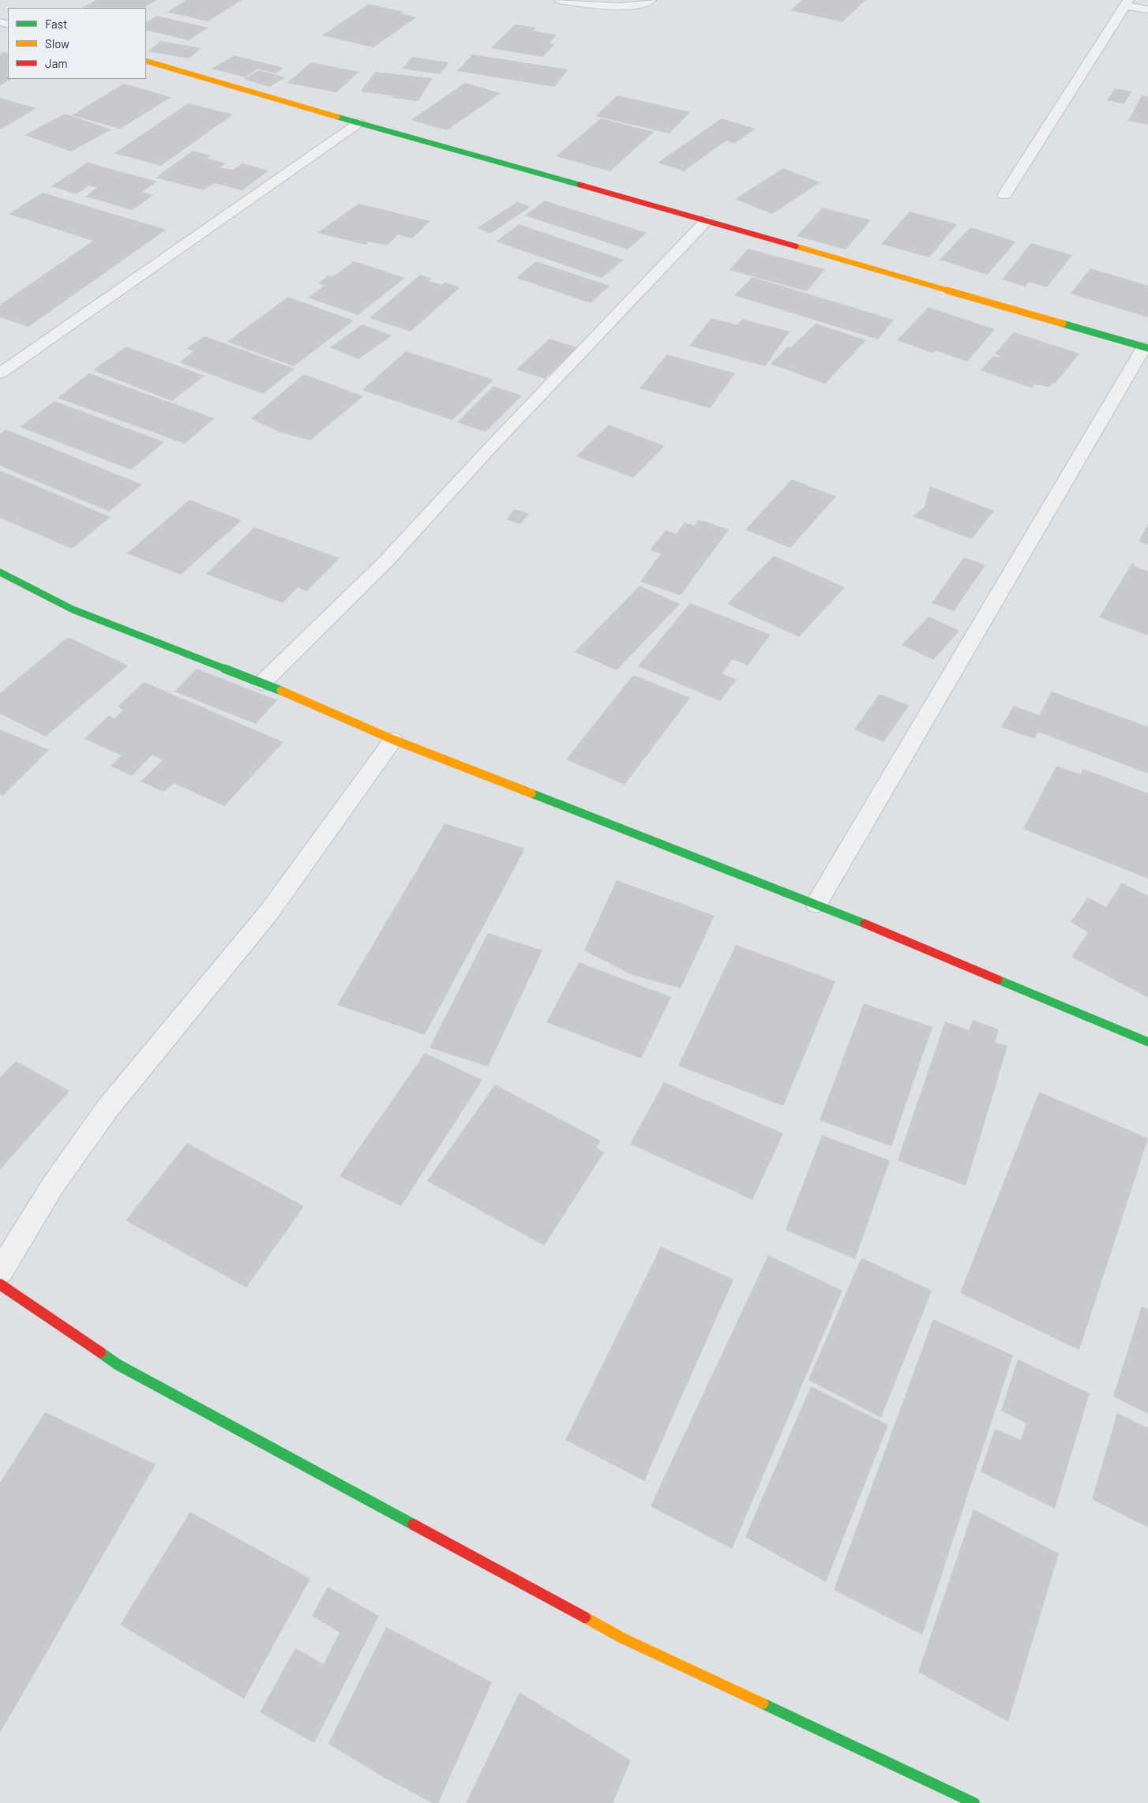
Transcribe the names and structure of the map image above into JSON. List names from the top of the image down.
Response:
{
  "legend": ["Fast", "Slow", "Jam"]
}
